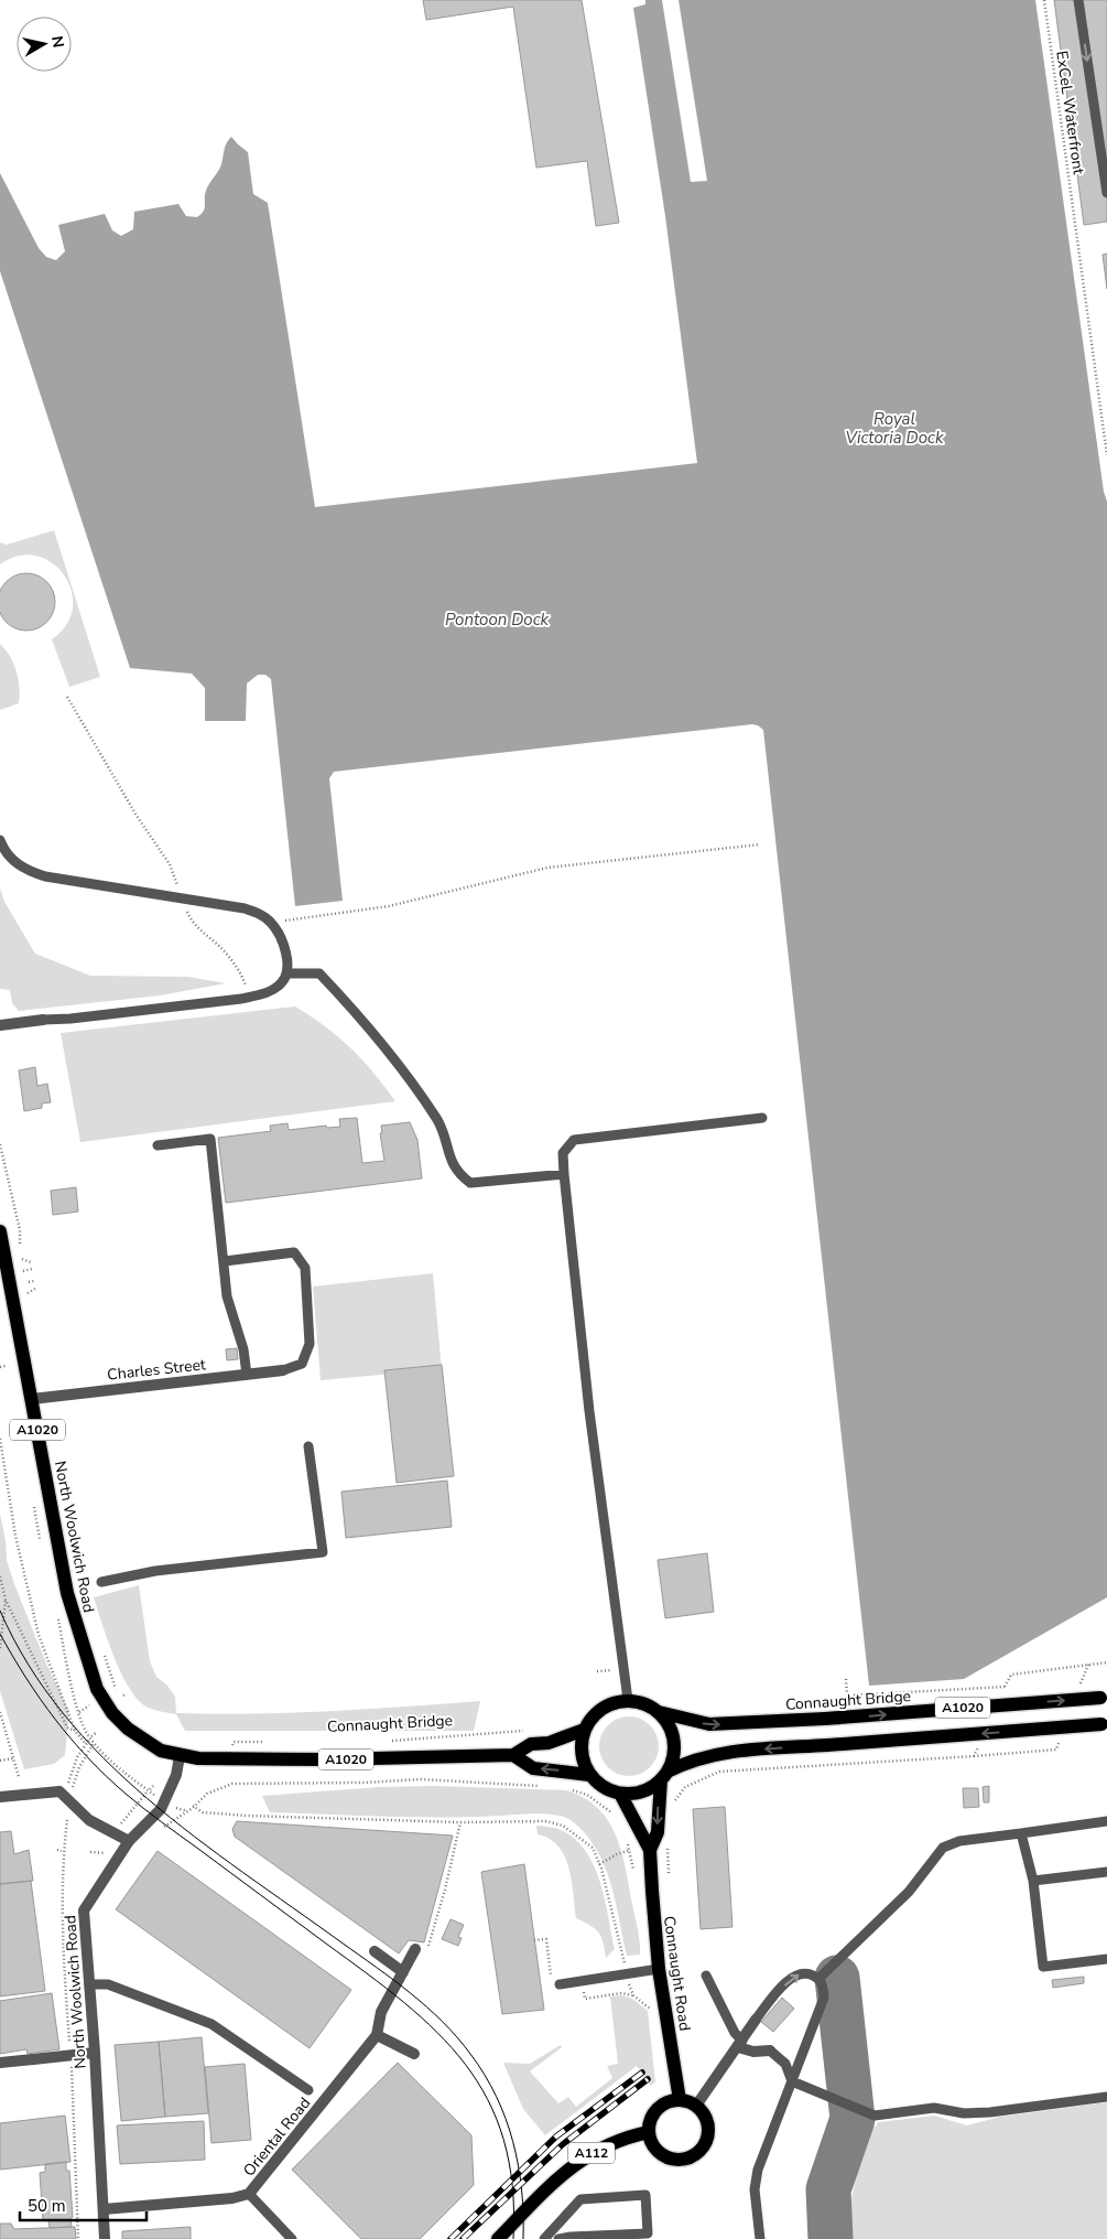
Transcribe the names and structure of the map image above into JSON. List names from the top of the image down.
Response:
{
  "streets": {
    "main road": [
      "A1020",
      "North Woolwich Road",
      "Connaught Bridge",
      "Connaught Road",
      "A112"
    ],
    "street": ["Charles Street", "Oriental Road"],
    "path": ["ExCeL Waterfront"]
  },
  "crossings": [
    ["Charles Street", "North Woolwich Road"],
    ["A1020", "North Woolwich Road"],
    ["A1020", "Connaught Bridge"],
    ["A1020", "Connaught Road"],
    ["North Woolwich Road", "Oriental Road"],
    ["Connaught Bridge", "Connaught Road"],
    ["Connaught Road", "A112"]
  ],
  "water": ["Royal Victoria Dock", "Pontoon Dock"],
  "scale_bar": "50 m",
  "north": "right"
}
